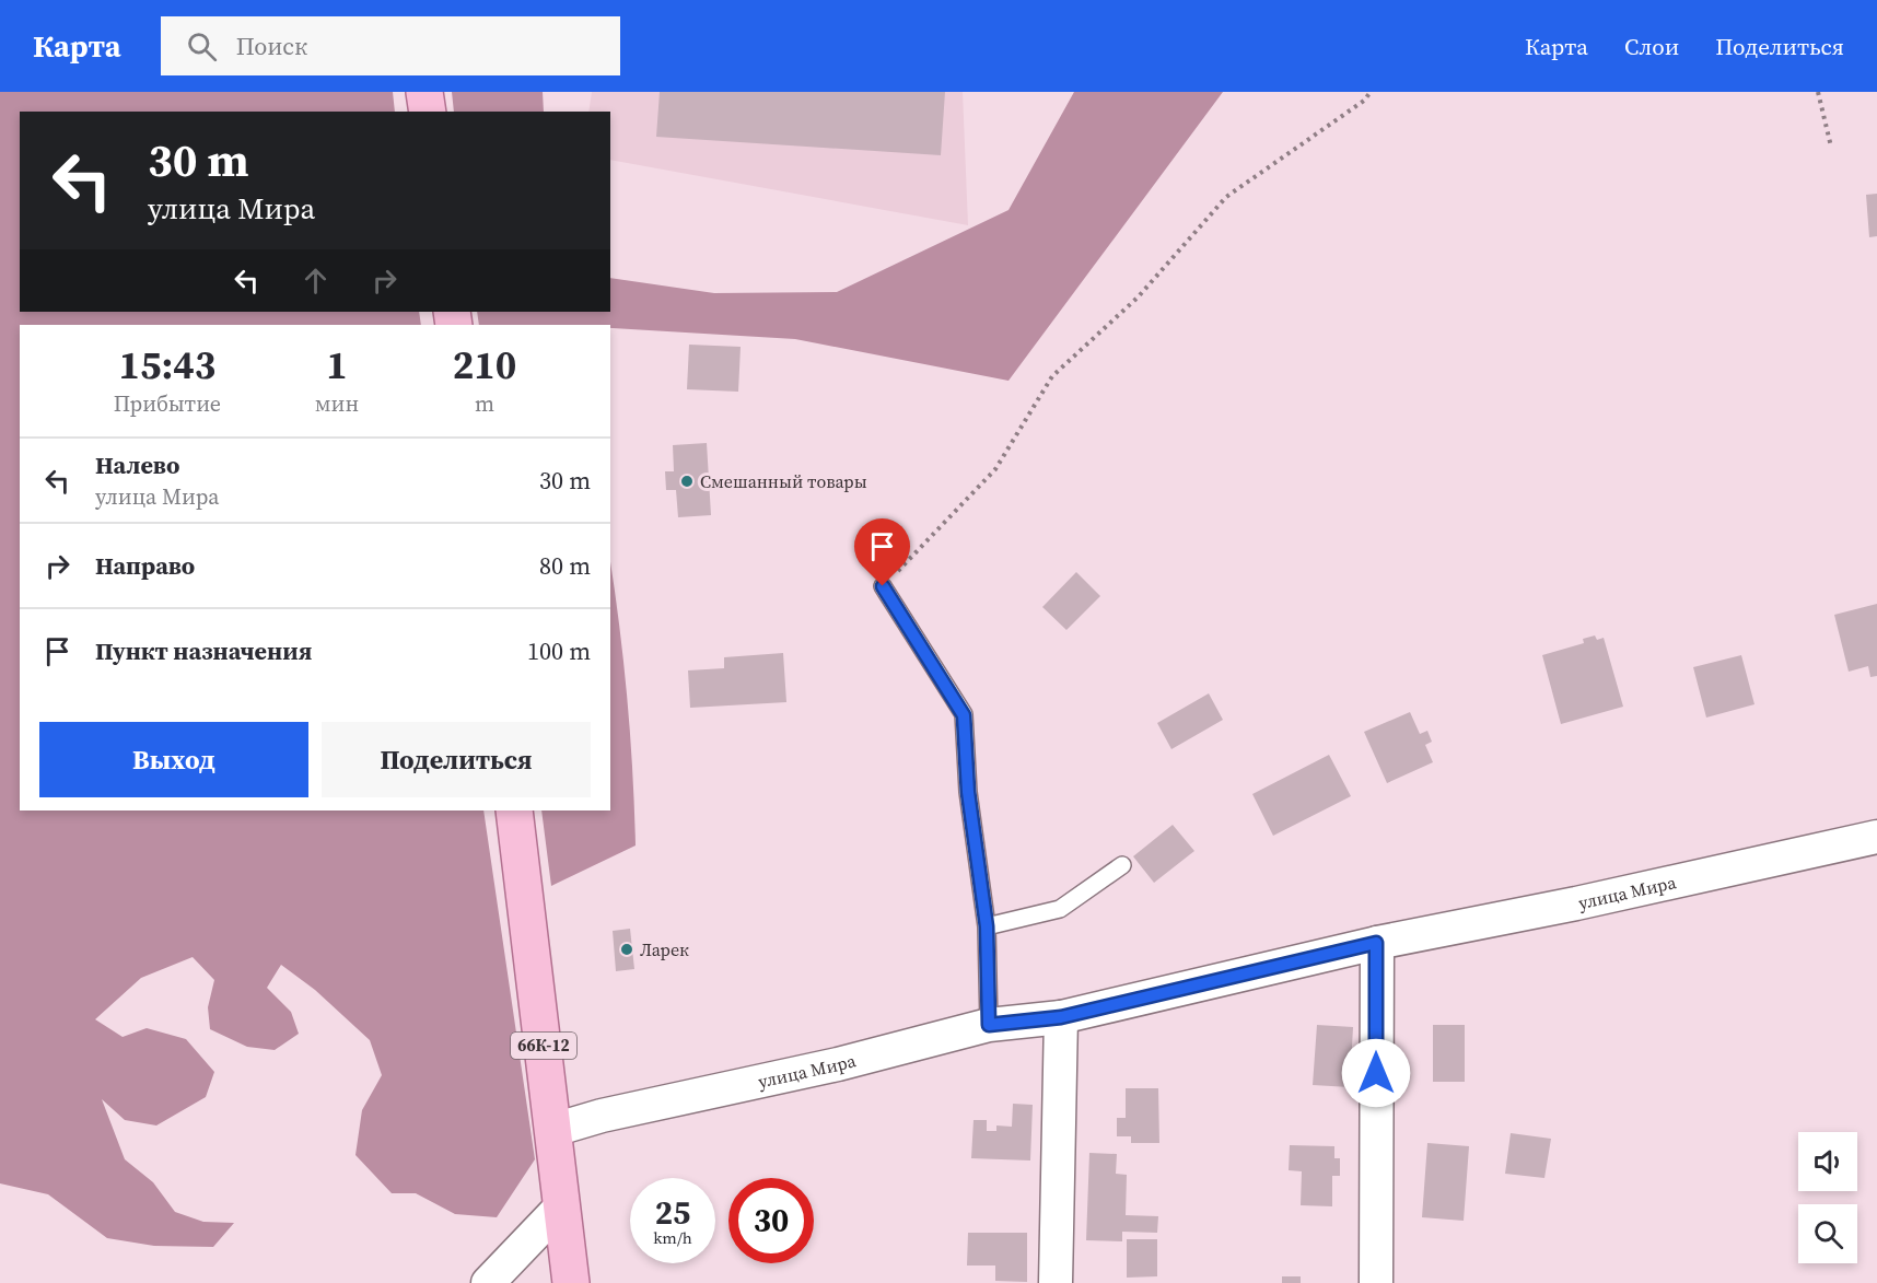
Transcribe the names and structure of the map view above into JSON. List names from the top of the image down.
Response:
{
  "streets": {
    "main road": ["66К-12"],
    "street": ["улица Мира"]
  },
  "crossings": [
    ["улица Мира", "66К-12"]
  ],
  "places": ["Смешанный товары", "Ларек"],
  "page": {
    "header": "Карта",
    "search": "Поиск",
    "nav": ["Карта", "Слои", "Поделиться"],
    "turn": ["30 m", "улица Мира"],
    "eta": [
      "15:43",
      "Прибытие",
      "1",
      "мин",
      "210",
      "m"
    ],
    "list": [
      {
        "name": "Налево",
        "note": "улица Мира",
        "value": "30 m"
      },
      {
        "name": "Направо",
        "value": "80 m"
      },
      {
        "name": "Пункт назначения",
        "value": "100 m"
      }
    ],
    "buttons": ["Выход", "Поделиться"],
    "speed": "25 km/h",
    "limit": "30"
  }
}
